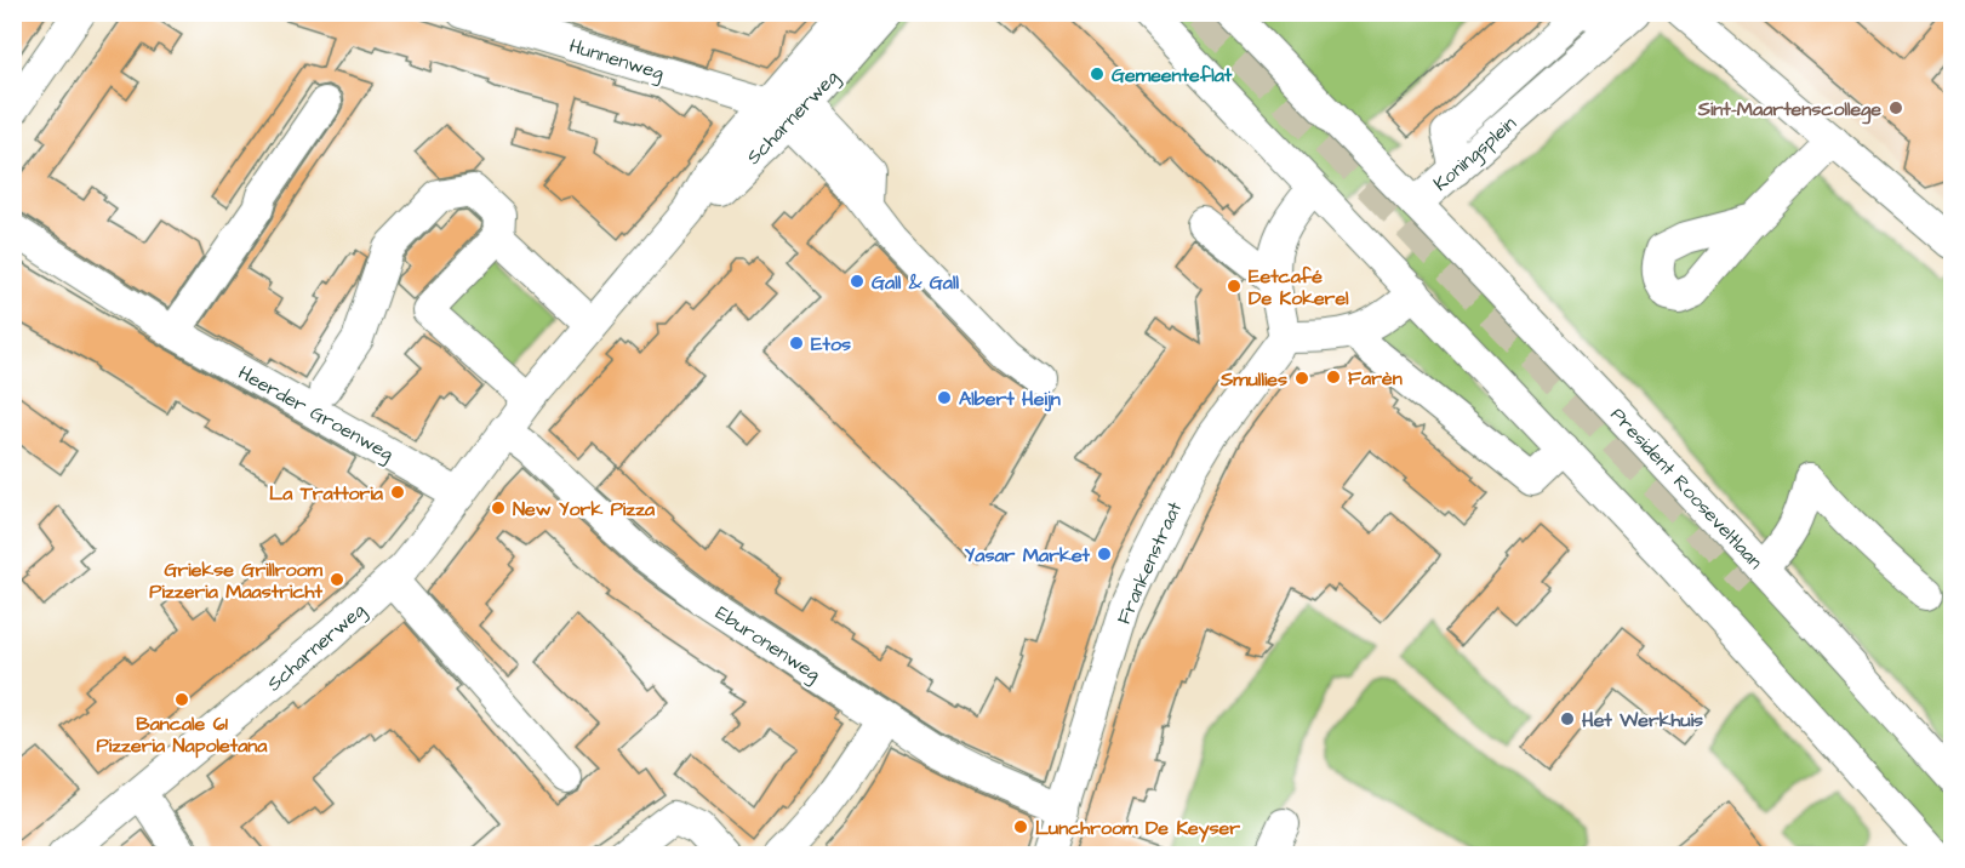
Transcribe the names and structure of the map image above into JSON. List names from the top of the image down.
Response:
{
  "streets": {
    "street": [
      "Hunnenweg",
      "Scharnerweg",
      "Koningsplein",
      "Heerder Groenweg",
      "President Rooseveltlaan",
      "Frankenstraat",
      "Eburonenweg"
    ]
  },
  "crossings": [
    ["Hunnenweg", "Scharnerweg"],
    ["Scharnerweg", "Heerder Groenweg"],
    ["Scharnerweg", "Eburonenweg"],
    ["Koningsplein", "President Rooseveltlaan"],
    ["Frankenstraat", "Eburonenweg"]
  ],
  "places": [
    "Gemeenteflat",
    "Sint-Maartenscollege",
    "Gall & Gall",
    "Eetcafé De Kokerel",
    "Etos",
    "Farèn",
    "Smullies",
    "Albert Heijn",
    "La Trattoria",
    "New York Pizza",
    "Yasar Market",
    "Griekse Grillroom Pizzeria Maastricht",
    "Bancale 61 Pizzeria Napoletana",
    "Het Werkhuis",
    "Lunchroom De Keyser"
  ]
}
